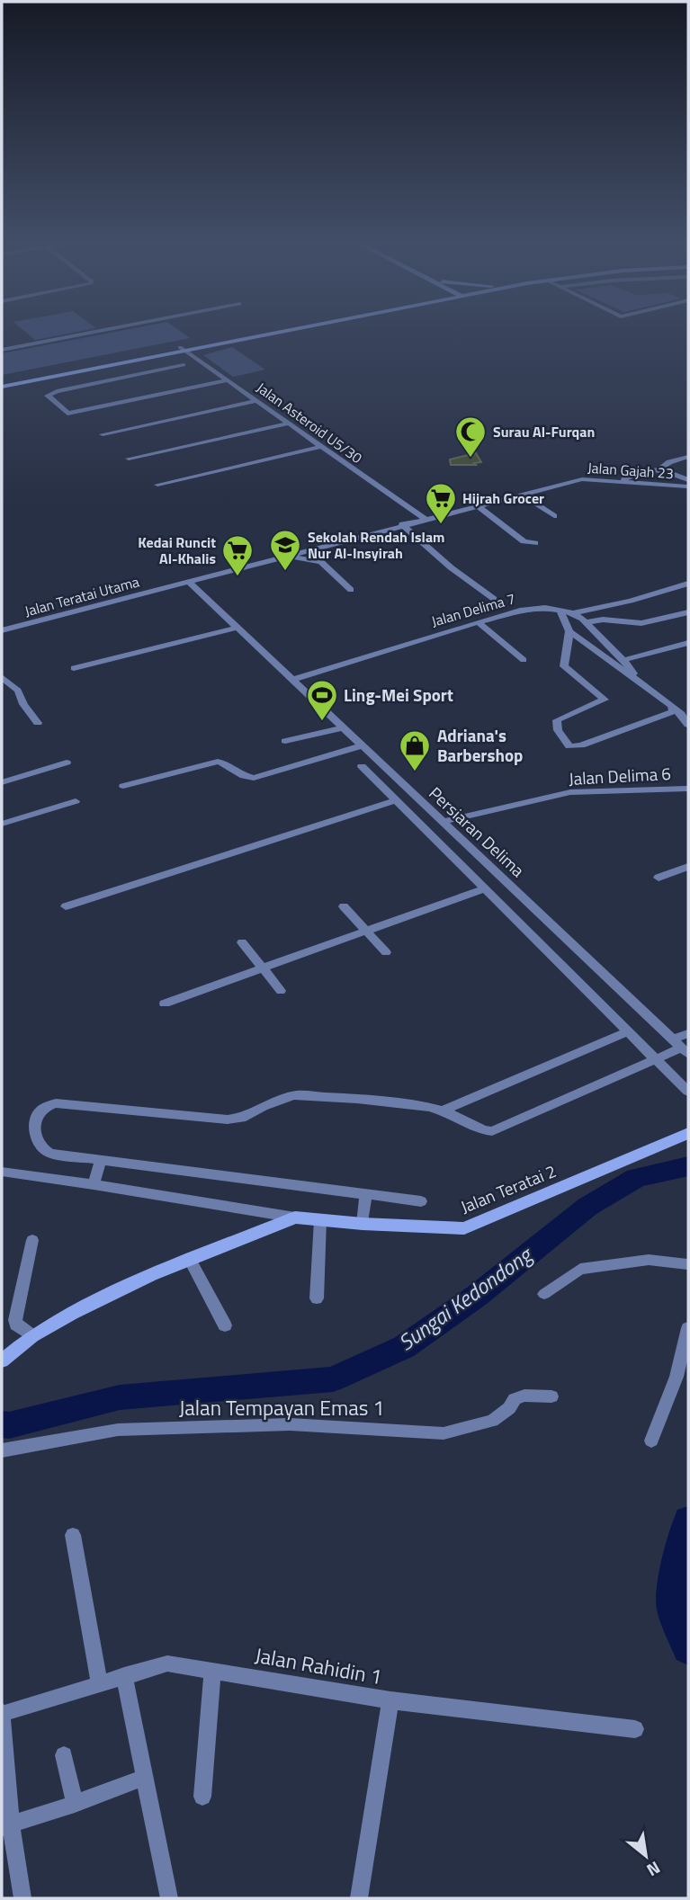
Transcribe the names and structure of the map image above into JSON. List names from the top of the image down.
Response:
{
  "streets": {
    "street": [
      "Jalan Asteroid U5/30",
      "Jalan Gajah 23",
      "Jalan Teratai Utama",
      "Jalan Delima 7",
      "Jalan Delima 6",
      "Persiaran Delima",
      "Jalan Teratai 2",
      "Jalan Tempayan Emas 1",
      "Jalan Rahidin 1"
    ]
  },
  "crossings": [
    ["Jalan Asteroid U5/30", "Jalan Teratai Utama"],
    ["Jalan Gajah 23", "Jalan Teratai Utama"],
    ["Jalan Teratai Utama", "Persiaran Delima"],
    ["Jalan Delima 7", "Persiaran Delima"],
    ["Jalan Delima 6", "Persiaran Delima"]
  ],
  "water": ["Sungai Kedondong"],
  "places": {
    "mosque": ["Surau Al-Furqan"],
    "supermarket": ["Hijrah Grocer", "Kedai Runcit Al-Khalis"],
    "school or university": ["Sekolah Rendah Islam Nur Al-Insyirah"],
    "sports": ["Ling-Mei Sport"],
    "shop": ["Adriana's Barbershop"]
  },
  "north": "bottom right"
}
